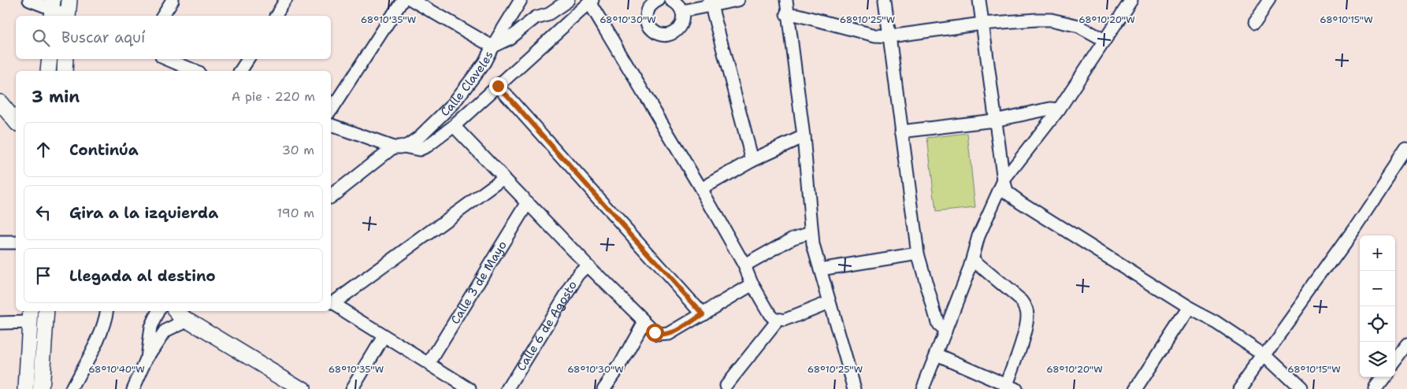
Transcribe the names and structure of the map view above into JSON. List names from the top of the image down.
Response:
{
  "streets": {
    "street": ["Calle Claveles", "Calle 3 de Mayo", "Calle 6 de Agosto"]
  },
  "page": {
    "search": "Buscar aquí",
    "heading": ["3 min", "A pie · 220 m"],
    "list": [
      ["Continúa", "30 m"],
      ["Gira a la izquierda", "190 m"],
      "Llegada al destino"
    ],
    "map_buttons": ["+", "−"]
  },
  "coordinates": [
    "68°10'35\"W",
    "68°10'30\"W",
    "68°10'25\"W",
    "68°10'20\"W",
    "68°10'15\"W",
    "68°10'40\"W"
  ]
}
